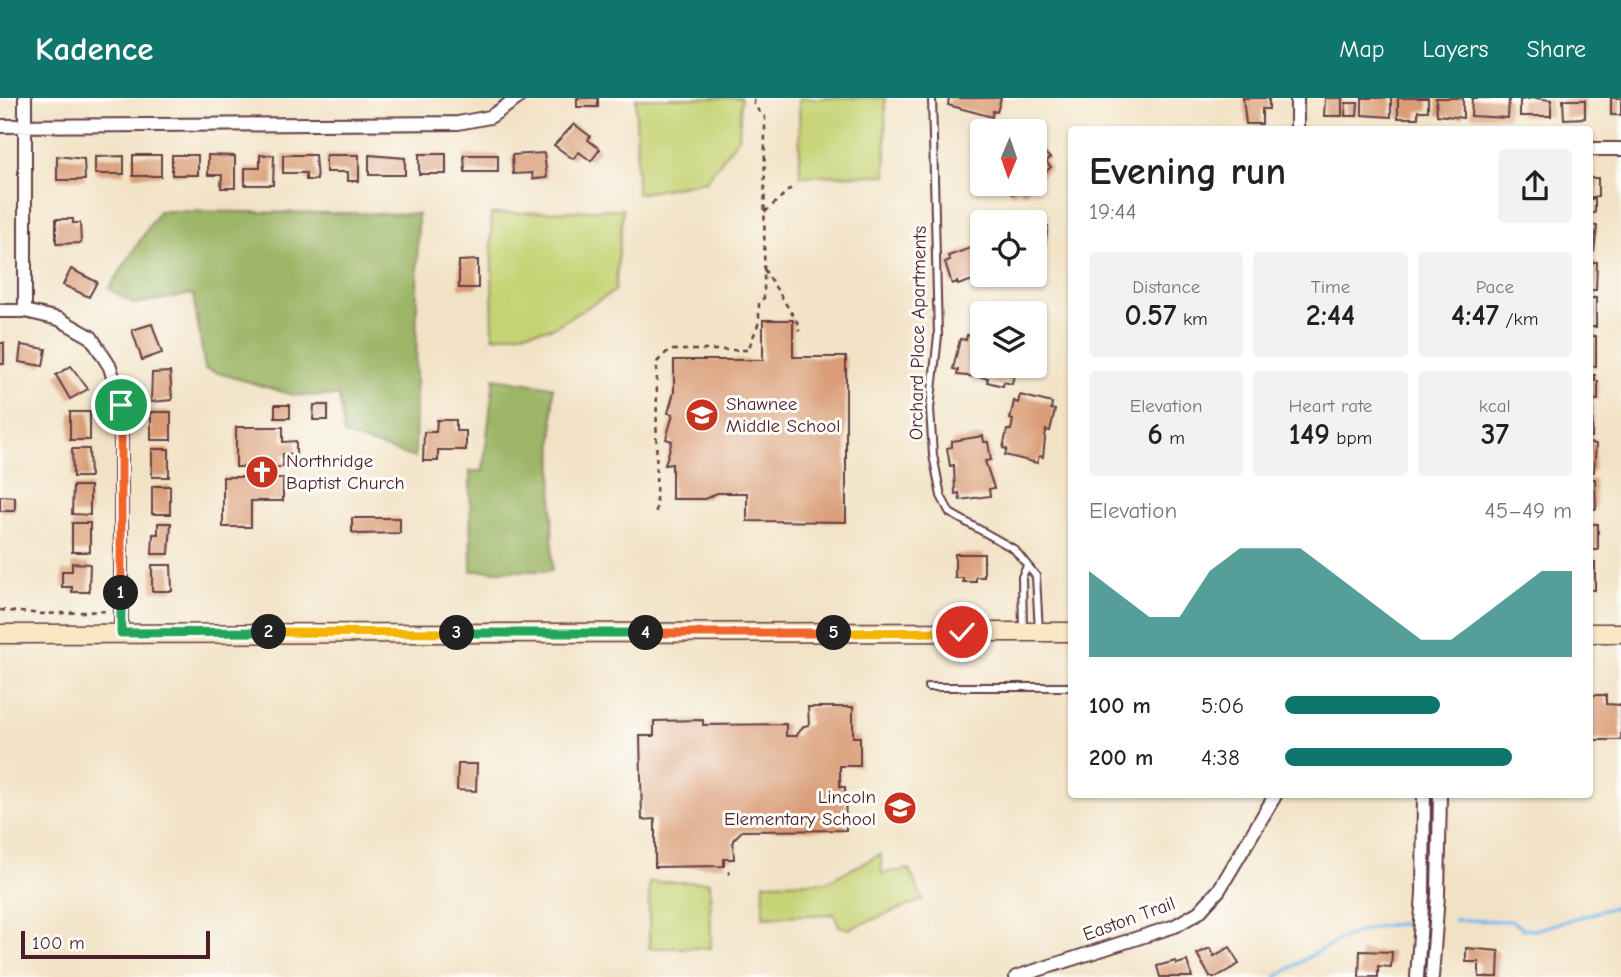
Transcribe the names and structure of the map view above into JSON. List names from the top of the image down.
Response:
{
  "streets": {
    "street": ["Easton Trail"],
    "lane": ["Orchard Place Apartments"]
  },
  "places": {
    "school or university": ["Shawnee Middle School", "Lincoln Elementary School"],
    "church": ["Northridge Baptist Church"]
  },
  "scale_bar": "100 m",
  "north": "bottom",
  "page": {
    "header": "Kadence",
    "nav": ["Map", "Layers", "Share"],
    "heading": ["Evening run", "19:44"],
    "stats": [
      ["Distance", "0.57 km"],
      ["Time", "2:44"],
      ["Pace", "4:47 /km"],
      ["Elevation", "6 m"],
      ["Heart rate", "149 bpm"],
      ["kcal", "37"]
    ],
    "chart": ["Elevation", "45–49 m"],
    "pins": [
      "1",
      "2",
      "3",
      "4",
      "5"
    ],
    "list": [
      {
        "name": "100 m",
        "note": "5:06"
      },
      {
        "name": "200 m",
        "note": "4:38"
      }
    ],
    "scale": "100 m"
  }
}
